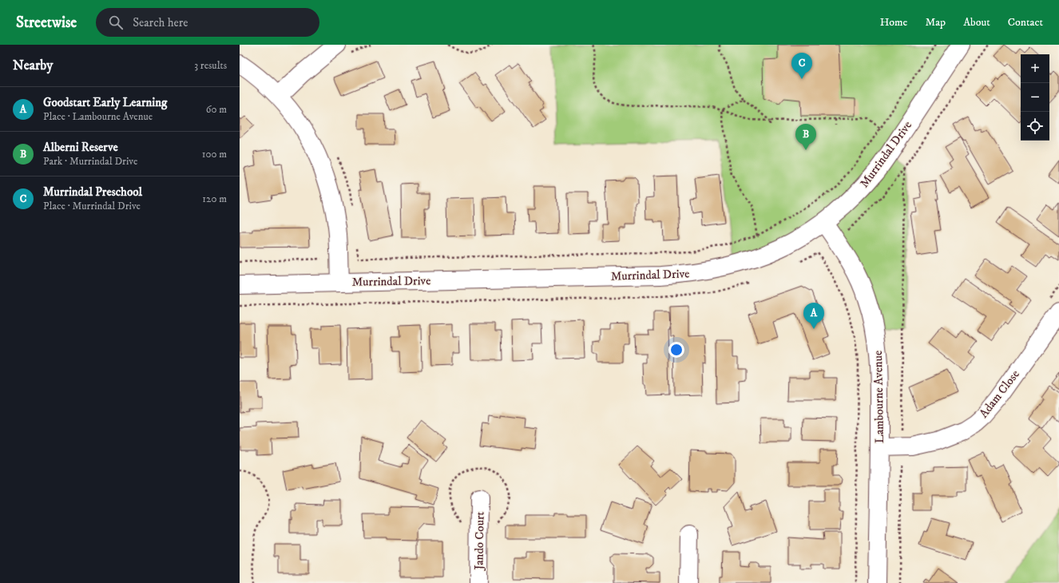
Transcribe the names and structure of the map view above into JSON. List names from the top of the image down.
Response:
{
  "streets": {
    "street": [
      "Murrindal Drive",
      "Adam Close",
      "Lambourne Avenue",
      "Jando Court"
    ]
  },
  "crossings": [
    ["Murrindal Drive", "Lambourne Avenue"],
    ["Adam Close", "Lambourne Avenue"]
  ],
  "page": {
    "header": "Streetwise",
    "search": "Search here",
    "nav": [
      "Home",
      "Map",
      "About",
      "Contact"
    ],
    "heading": ["Nearby", "3 results"],
    "pins": ["C", "B", "A"],
    "map_buttons": ["+", "−"],
    "list": [
      {
        "mark": "A",
        "name": "Goodstart Early Learning",
        "note": "Place · Lambourne Avenue",
        "value": "60 m"
      },
      {
        "mark": "B",
        "name": "Alberni Reserve",
        "note": "Park · Murrindal Drive",
        "value": "100 m"
      },
      {
        "mark": "C",
        "name": "Murrindal Preschool",
        "note": "Place · Murrindal Drive",
        "value": "120 m"
      }
    ]
  }
}
